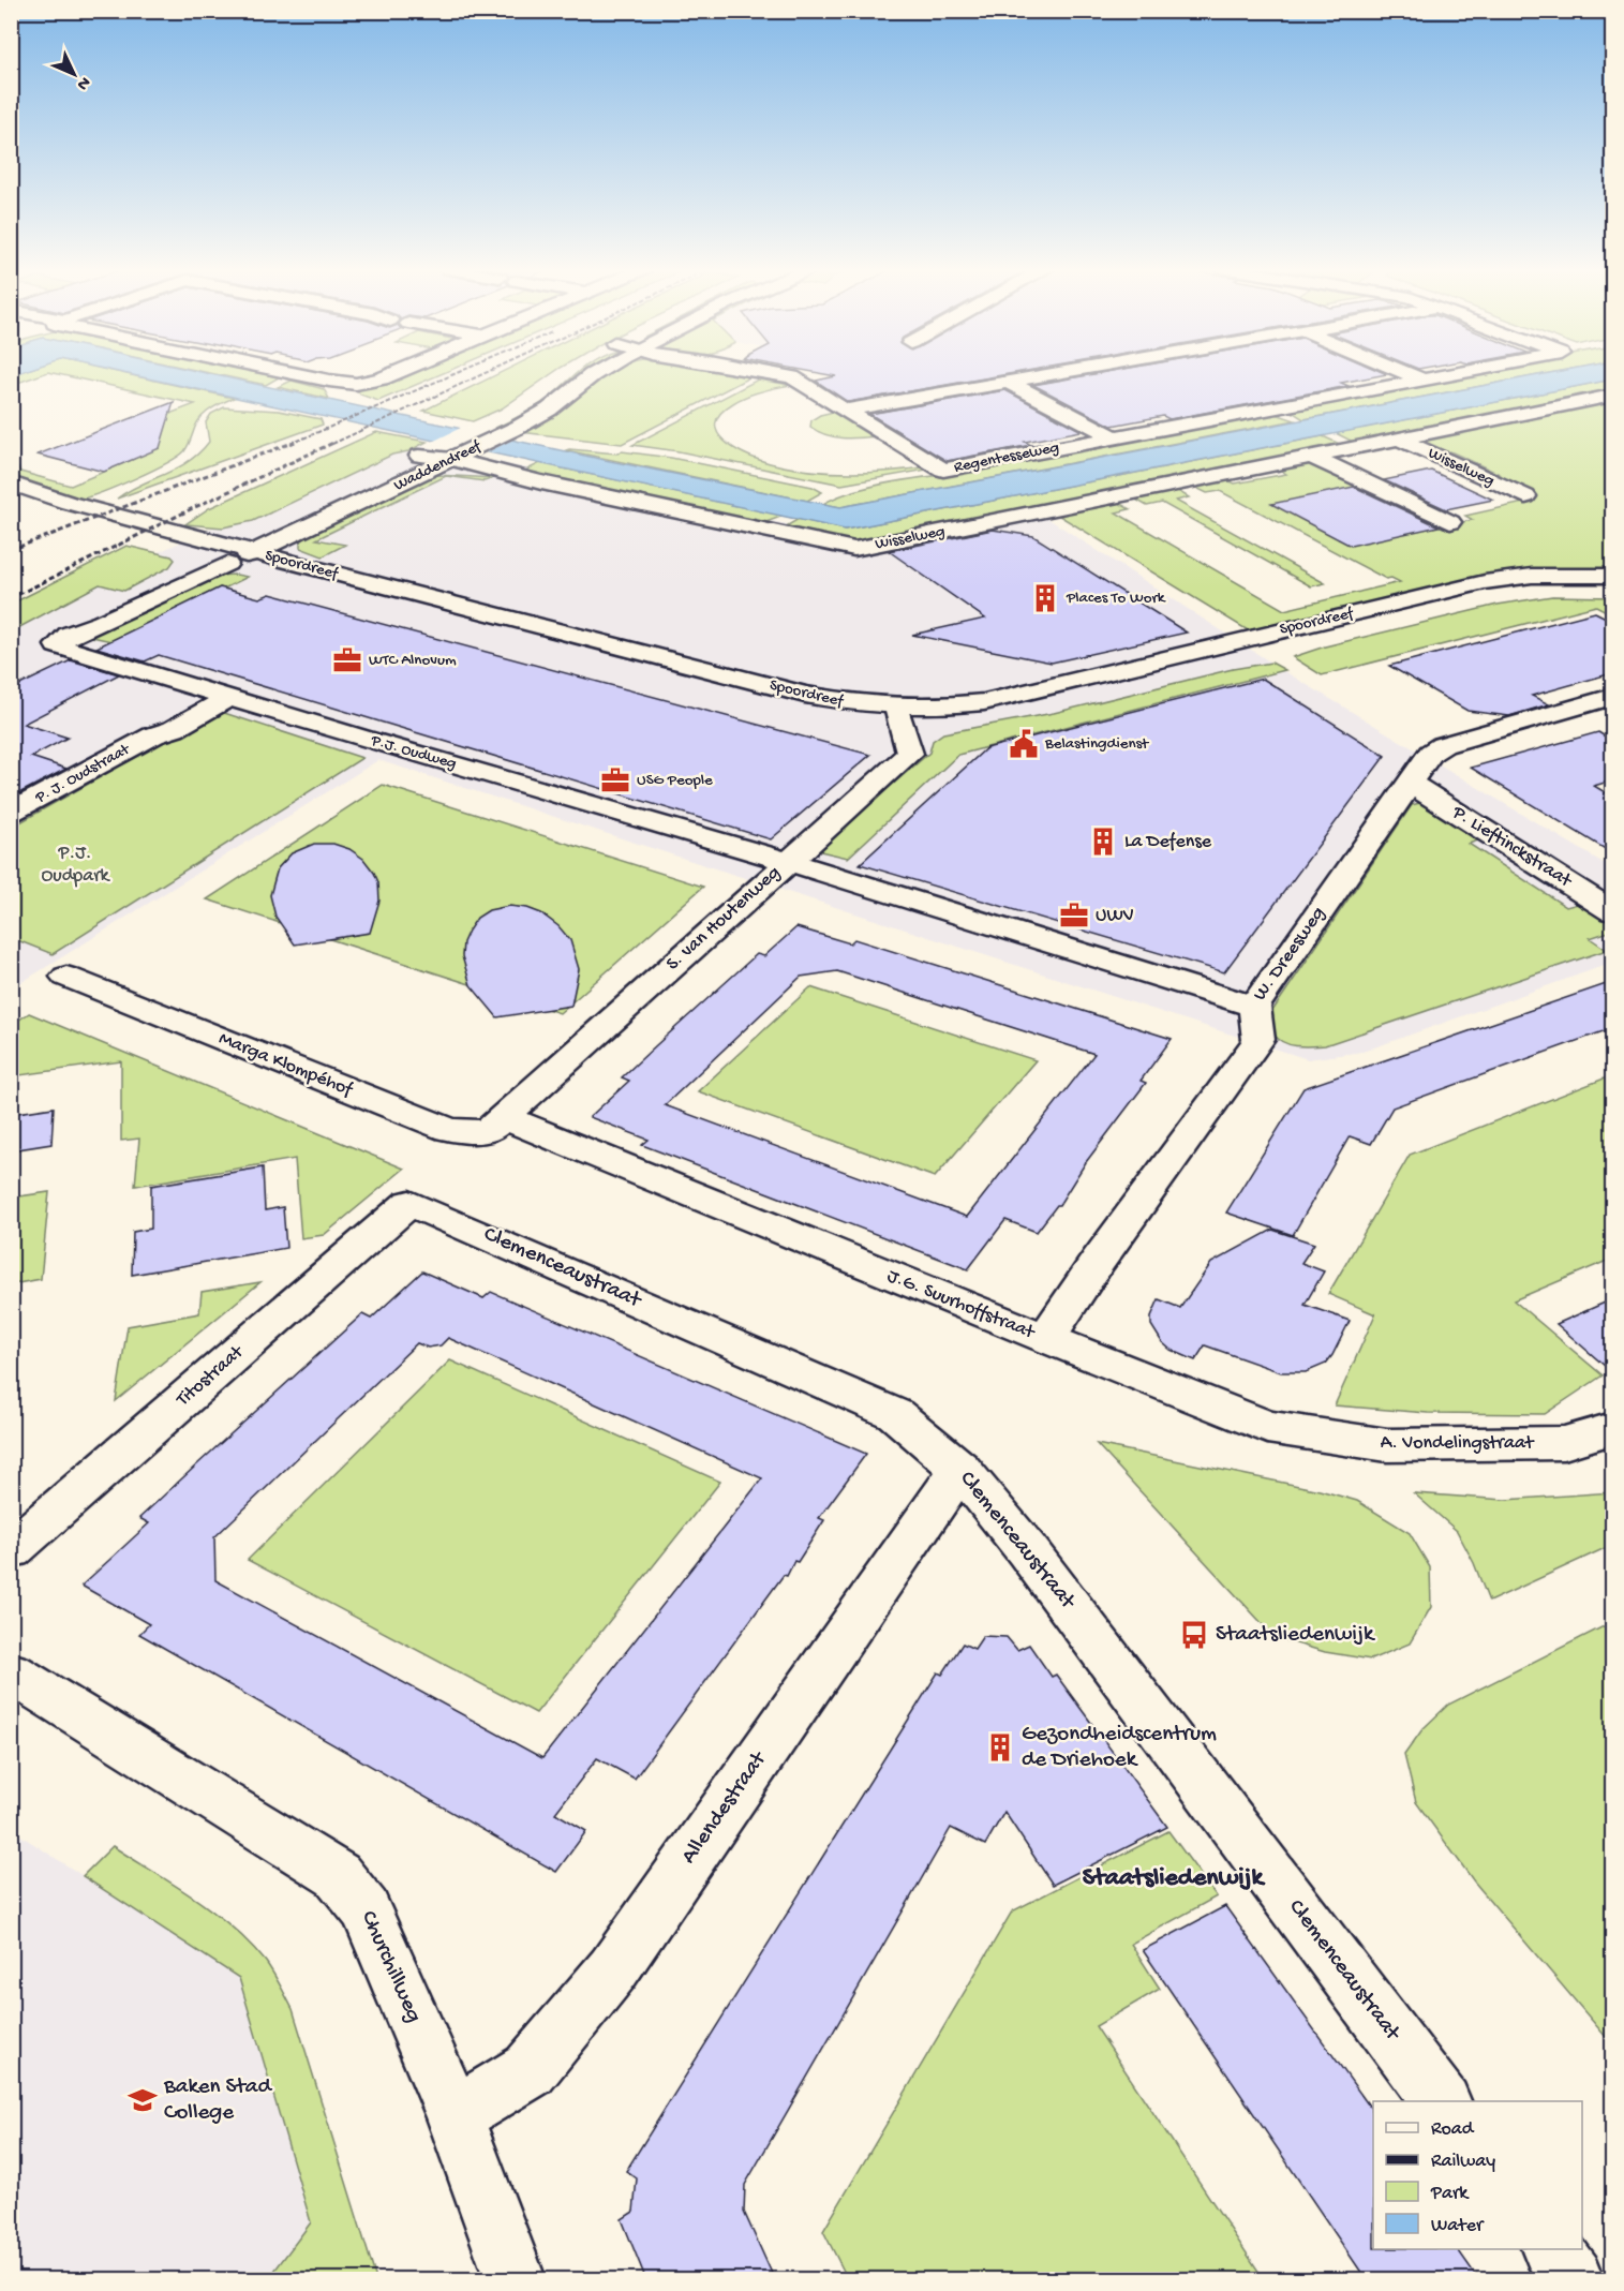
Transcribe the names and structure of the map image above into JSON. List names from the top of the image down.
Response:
{
  "streets": {
    "street": [
      "Regentesseweg",
      "Waddendreef",
      "Wisselweg",
      "Spoordreef",
      "P.J. Oudweg",
      "P. J. Oudstraat",
      "P. Lieftinckstraat",
      "S. van Houtenweg",
      "W. Dreesweg",
      "Marga Klompéhof",
      "Clemenceaustraat",
      "J.G. Suurhoffstraat",
      "Titostraat",
      "A. Vondelingstraat",
      "Allendestraat",
      "Churchillweg"
    ]
  },
  "crossings": [
    ["Waddendreef", "Wisselweg"],
    ["Waddendreef", "Spoordreef"],
    ["Spoordreef", "S. van Houtenweg"],
    ["P.J. Oudweg", "P. J. Oudstraat"],
    ["P.J. Oudweg", "S. van Houtenweg"],
    ["P.J. Oudweg", "W. Dreesweg"],
    ["P. Lieftinckstraat", "W. Dreesweg"],
    ["S. van Houtenweg", "W. Dreesweg"],
    ["S. van Houtenweg", "Marga Klompéhof"],
    ["S. van Houtenweg", "J.G. Suurhoffstraat"],
    ["W. Dreesweg", "J.G. Suurhoffstraat"],
    ["Marga Klompéhof", "J.G. Suurhoffstraat"],
    ["Clemenceaustraat", "Titostraat"],
    ["Clemenceaustraat", "Allendestraat"],
    ["J.G. Suurhoffstraat", "A. Vondelingstraat"],
    ["Allendestraat", "Churchillweg"]
  ],
  "districts": ["Staatsliedenwijk"],
  "parks": ["P.J. Oudpark"],
  "places": {
    "building": ["Places To Work", "La Defense", "Gezondheidscentrum de Driehoek"],
    "office": ["WTC Alnovum", "USG People", "UWV"],
    "public building": ["Belastingdienst"],
    "bus stop": ["Staatsliedenwijk"],
    "school or university": ["Baken Stad College"]
  },
  "legend": [
    "Road",
    "Railway",
    "Park",
    "Water"
  ],
  "north": "bottom right"
}
